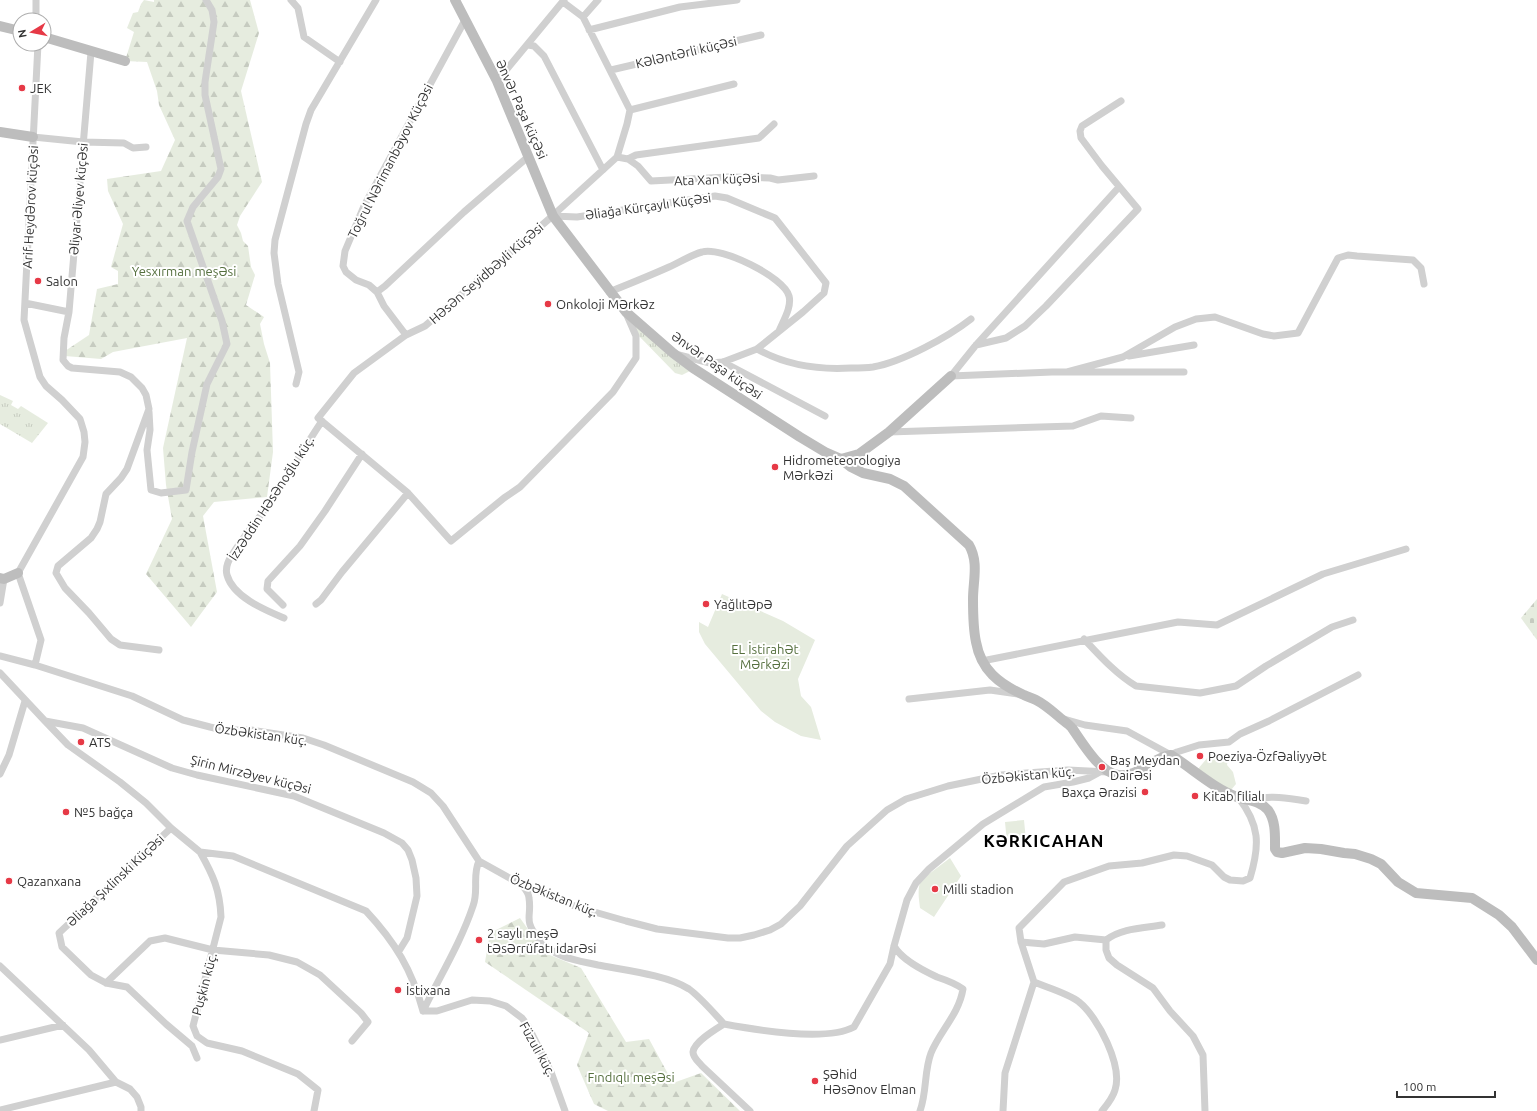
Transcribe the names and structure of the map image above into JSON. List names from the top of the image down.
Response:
{
  "streets": {
    "street": [
      "Kələntərli küçəsi",
      "Ənvər Paşa küçəsi",
      "Toğrul Nərimanbəyov Küçəsi",
      "Ata Xan küçəsi",
      "Əliyar Əliyev küçəsi",
      "Əliağa Kürçaylı Küçəsi",
      "Arif Heydərov küçəsi",
      "Həsən Seyidbəyli Küçəsi",
      "İzzəddin Həsənoğlu küç.",
      "Özbəkistan küç.",
      "Şirin Mirzəyev küçəsi",
      "Əliağa Şıxlinski Küçəsi",
      "Puşkin küç.",
      "Füzuli küç."
    ]
  },
  "crossings": [
    ["Ənvər Paşa küçəsi", "Toğrul Nərimanbəyov Küçəsi"],
    ["Ənvər Paşa küçəsi", "Əliağa Kürçaylı Küçəsi"],
    ["Ənvər Paşa küçəsi", "Həsən Seyidbəyli Küçəsi"],
    ["Toğrul Nərimanbəyov Küçəsi", "Həsən Seyidbəyli Küçəsi"],
    ["Əliağa Kürçaylı Küçəsi", "Həsən Seyidbəyli Küçəsi"],
    ["Həsən Seyidbəyli Küçəsi", "İzzəddin Həsənoğlu küç."]
  ],
  "districts": ["KƏRKICAHAN"],
  "parks": ["Yesxırman meşəsi", "EL İstirahət Mərkəzi", "Fındıqlı meşəsi"],
  "places": [
    "JEK",
    "Salon",
    "Onkoloji Mərkəz",
    "Hidrometeorologiya Mərkəzi",
    "Yağlıtəpə",
    "ATS",
    "Poeziya-Özfəaliyyət",
    "Baş Meydan Dairəsi",
    "Baxça ərazisi",
    "Kitab filialı",
    "№5 bağça",
    "Qazanxana",
    "Milli stadion",
    "2 saylı meşə təsərrüfatı idarəsi",
    "İstixana",
    "Şəhid Həsənov Elman"
  ],
  "scale_bar": "100 m",
  "north": "left"
}
